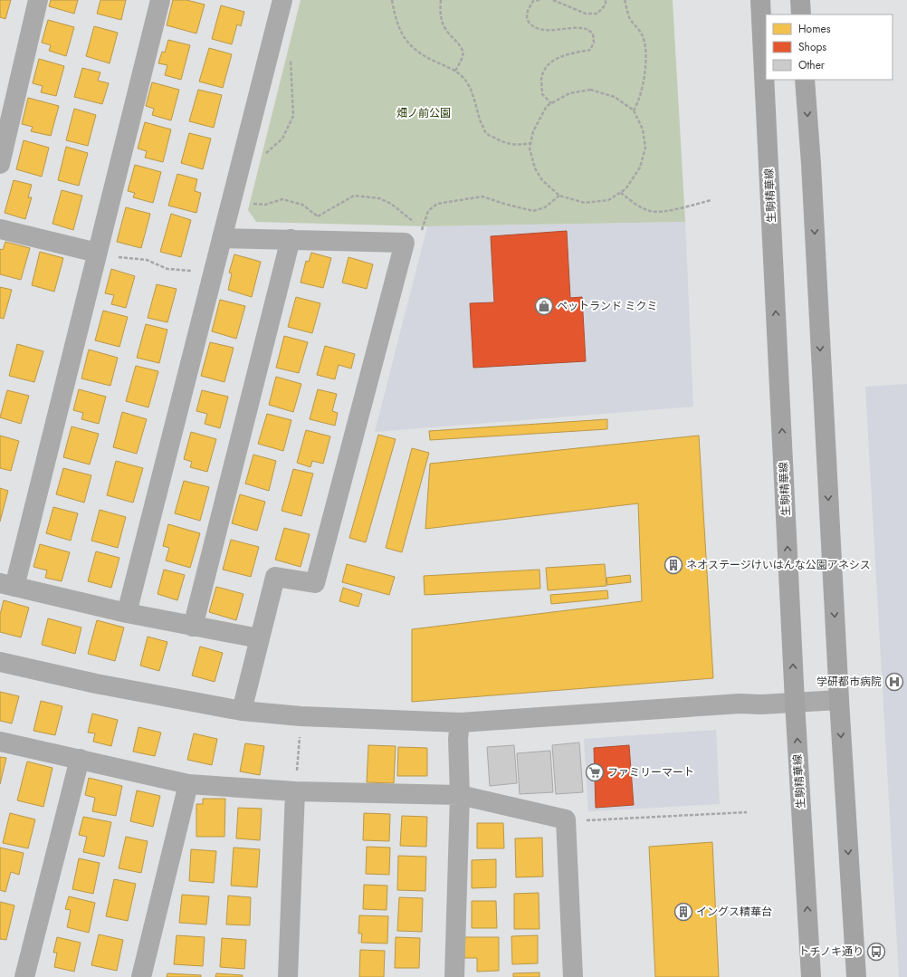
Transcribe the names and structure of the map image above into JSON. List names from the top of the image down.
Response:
{
  "streets": {
    "main road": ["生駒精華線"]
  },
  "parks": ["畑ノ前公園"],
  "places": {
    "shop": ["ペットランド ミクミ"],
    "building": ["ネオステージけいはんな公園アネシス", "イングス精華台"],
    "hospital": ["学研都市病院"],
    "supermarket": ["ファミリーマート"],
    "bus stop": ["トチノキ通り"]
  },
  "legend": ["Homes", "Shops", "Other"]
}
